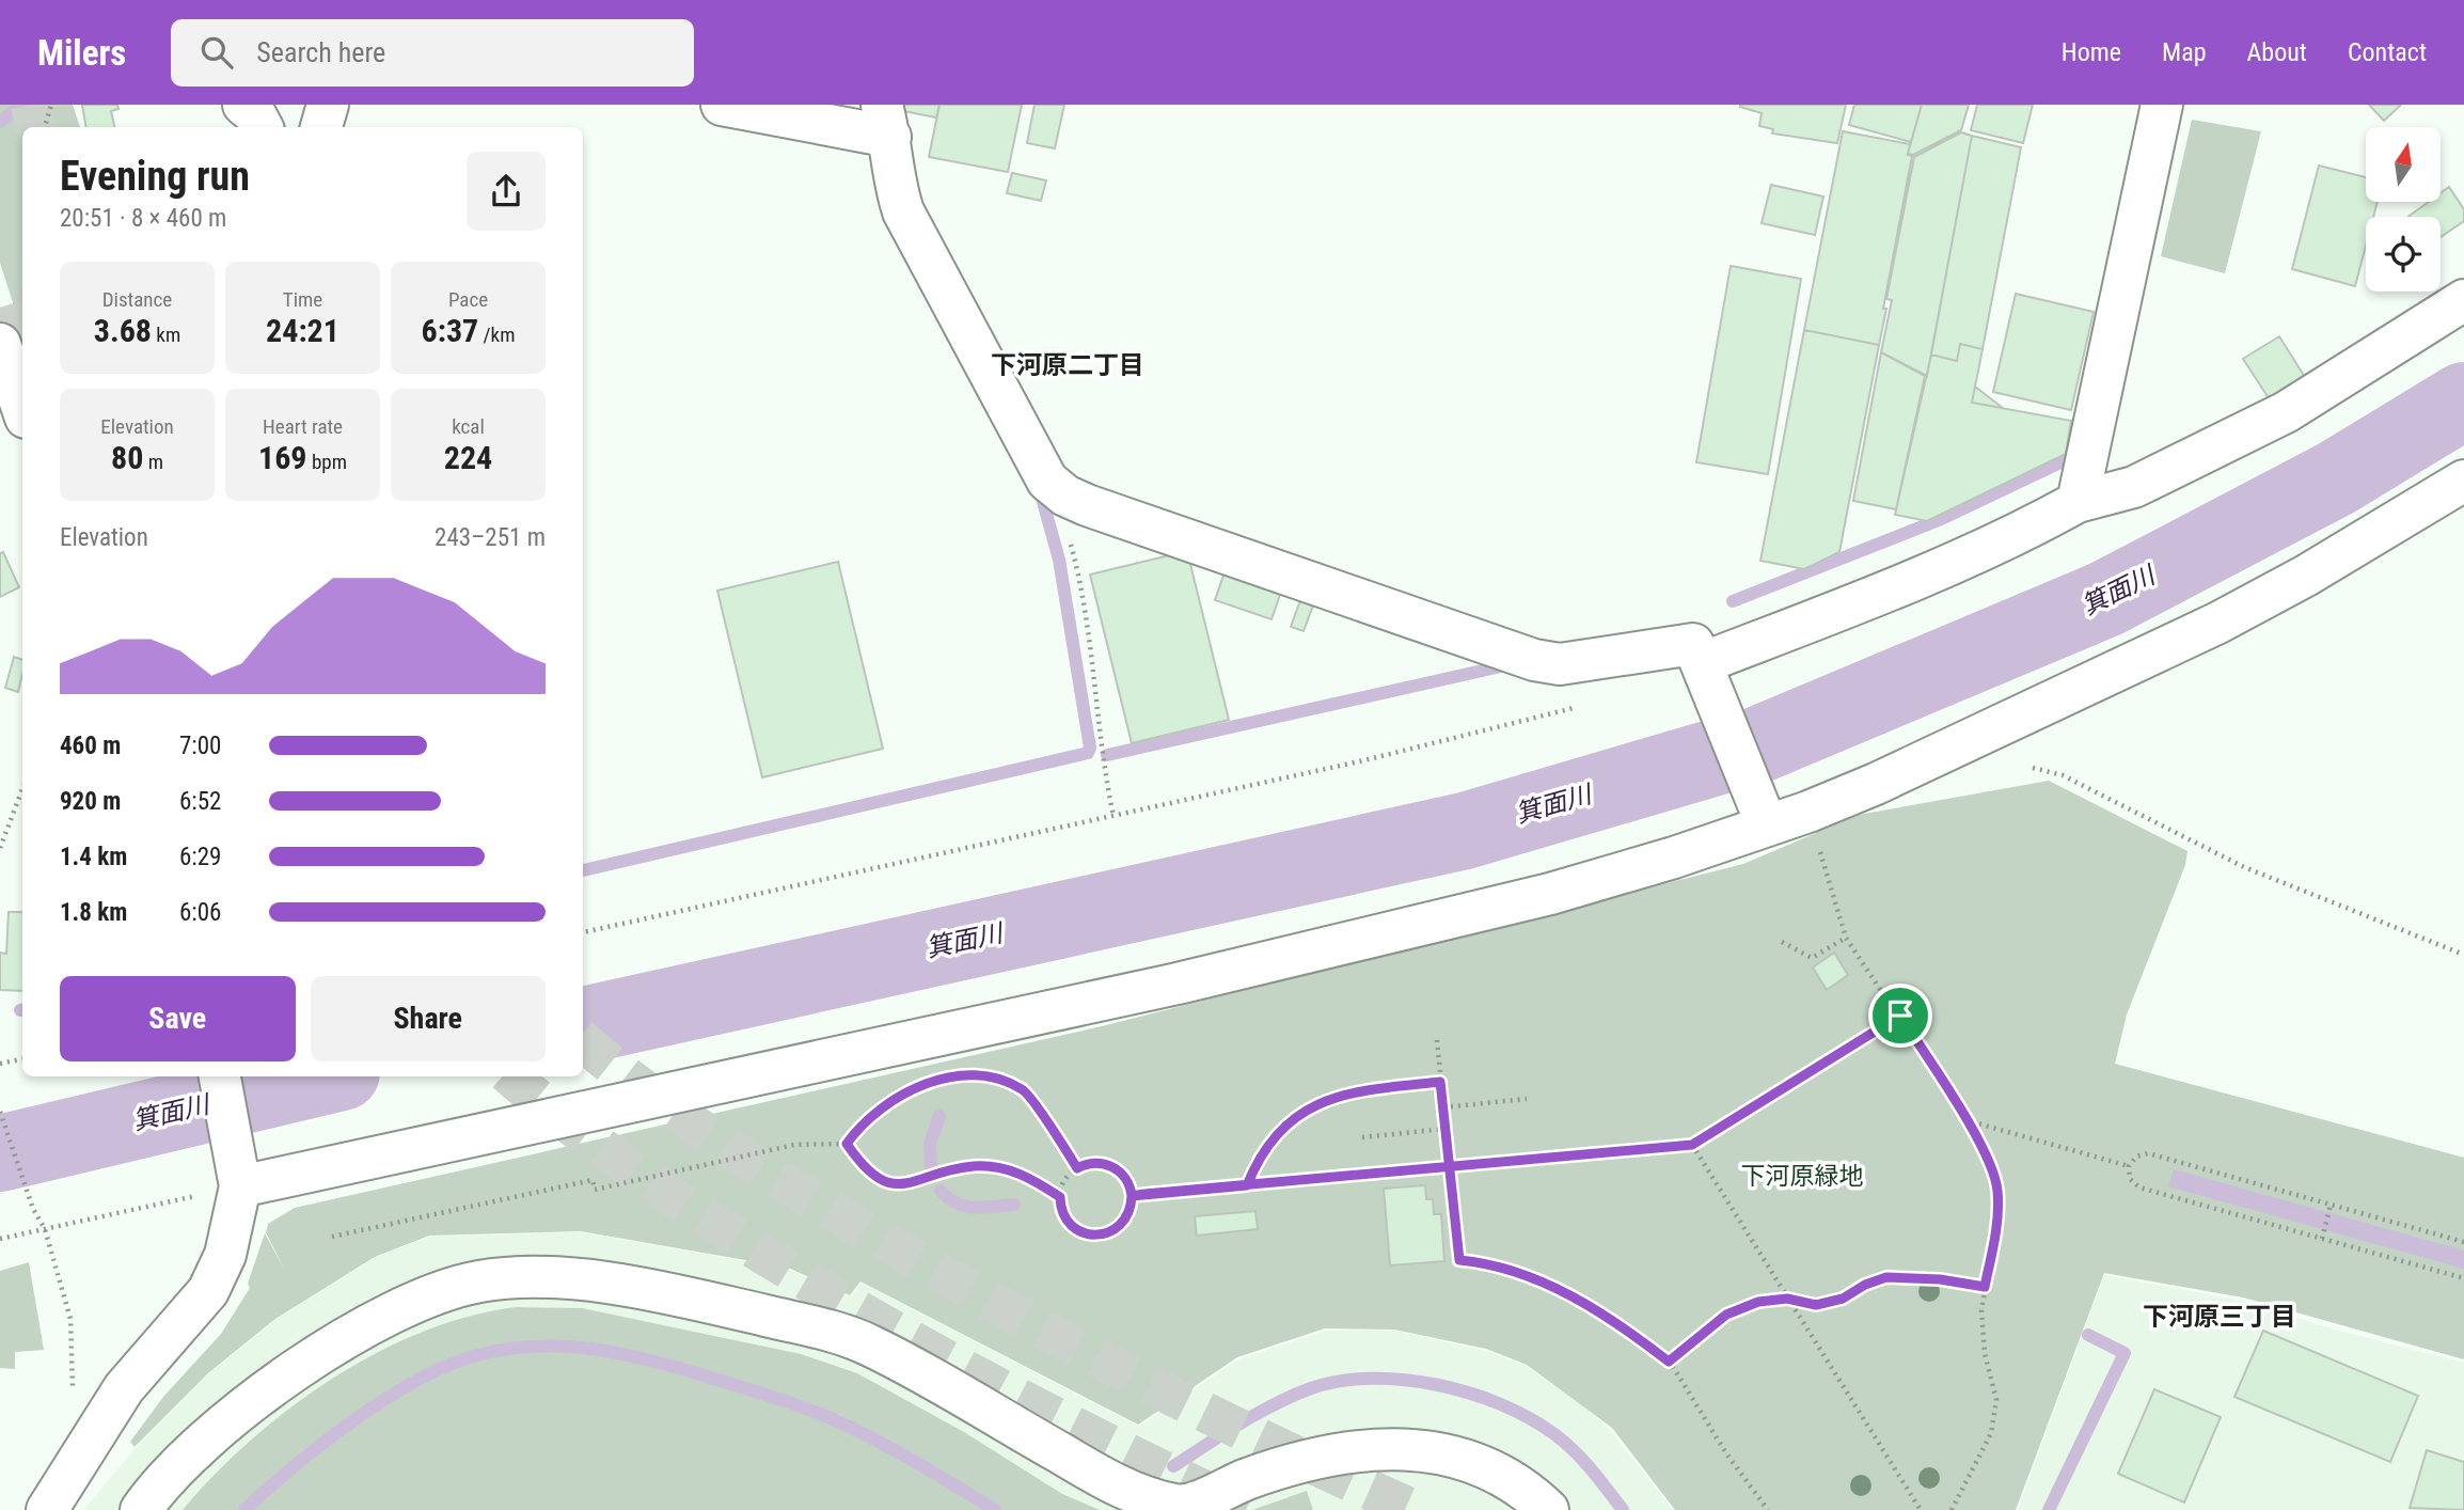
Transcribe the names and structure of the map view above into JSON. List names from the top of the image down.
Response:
{
  "districts": ["下河原二丁目", "下河原三丁目"],
  "water": ["箕面川"],
  "parks": ["下河原緑地"],
  "north": "top",
  "page": {
    "header": "Milers",
    "search": "Search here",
    "nav": [
      "Home",
      "Map",
      "About",
      "Contact"
    ],
    "heading": ["Evening run", "20:51 · 8 × 460 m"],
    "stats": [
      ["Distance", "3.68 km"],
      ["Time", "24:21"],
      ["Pace", "6:37 /km"],
      ["Elevation", "80 m"],
      ["Heart rate", "169 bpm"],
      ["kcal", "224"]
    ],
    "chart": ["Elevation", "243–251 m"],
    "list": [
      {
        "name": "460 m",
        "note": "7:00"
      },
      {
        "name": "920 m",
        "note": "6:52"
      },
      {
        "name": "1.4 km",
        "note": "6:29"
      },
      {
        "name": "1.8 km",
        "note": "6:06"
      }
    ],
    "buttons": ["Save", "Share"]
  }
}
